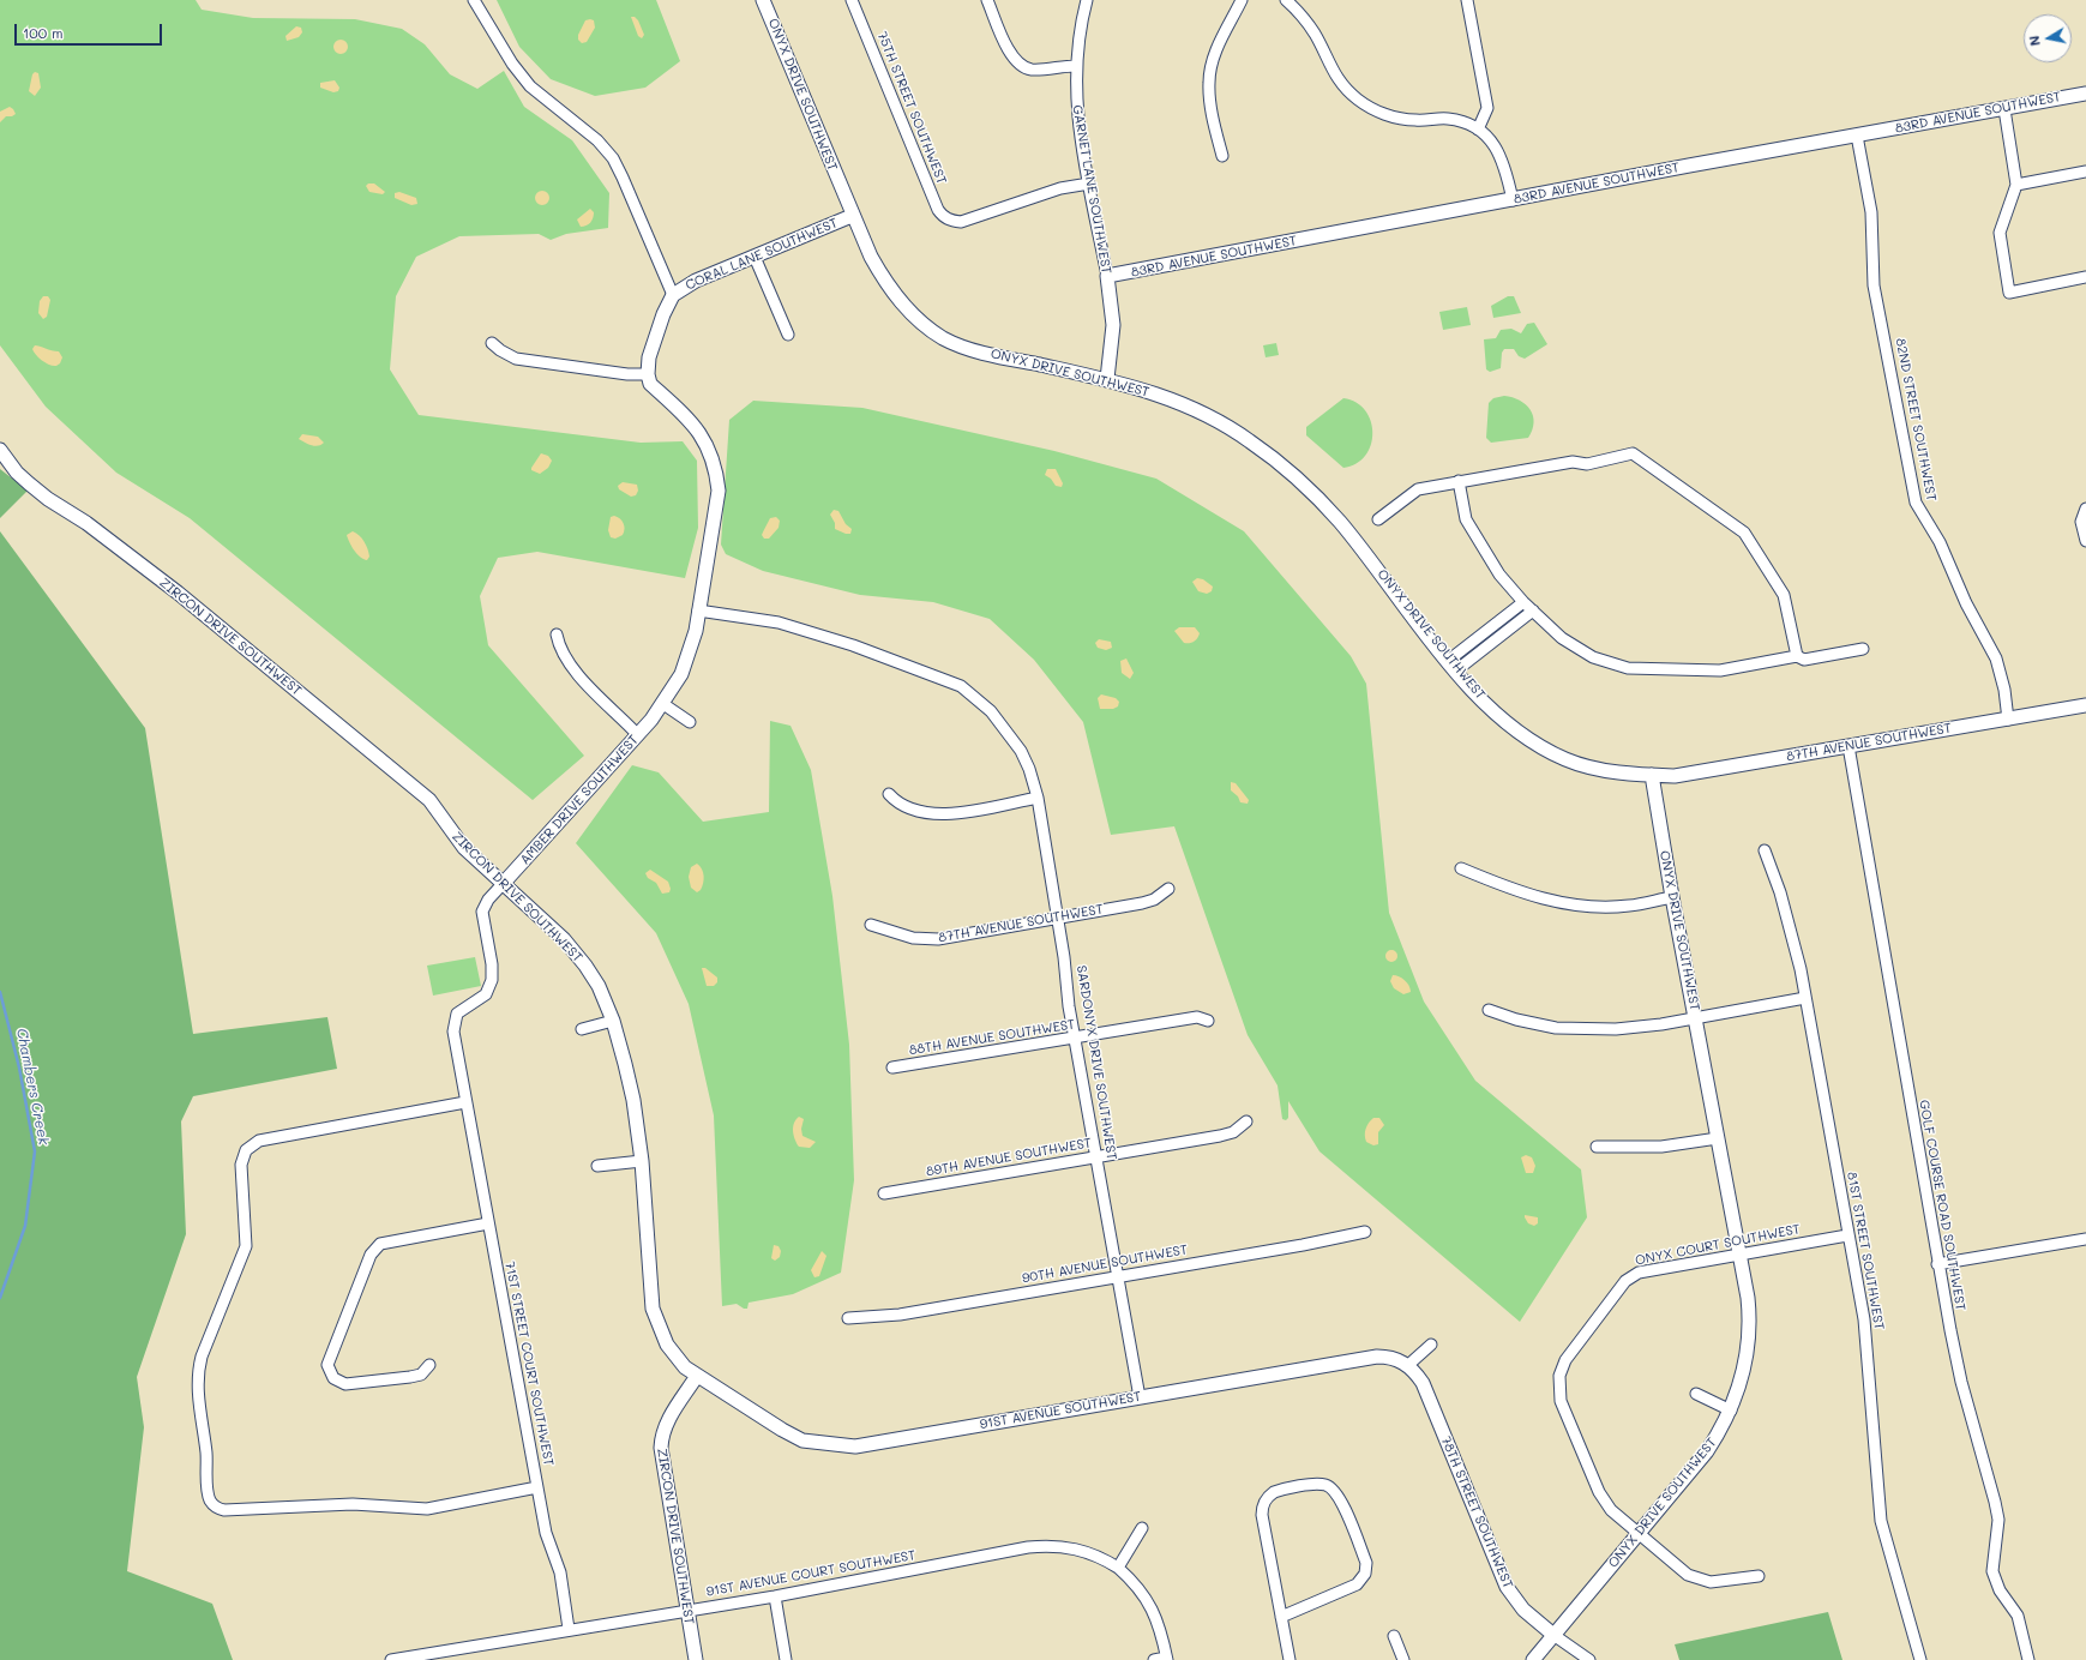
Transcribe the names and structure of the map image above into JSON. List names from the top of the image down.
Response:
{
  "streets": {
    "street": [
      "ONYX DRIVE SOUTHWEST",
      "75TH STREET SOUTHWEST",
      "83RD AVENUE SOUTHWEST",
      "GARNET LANE SOUTHWEST",
      "CORAL LANE SOUTHWEST",
      "82ND STREET SOUTHWEST",
      "ZIRCON DRIVE SOUTHWEST",
      "87TH AVENUE SOUTHWEST",
      "AMBER DRIVE SOUTHWEST",
      "88TH AVENUE SOUTHWEST",
      "SARDONYX DRIVE SOUTHWEST",
      "89TH AVENUE SOUTHWEST",
      "GOLF COURSE ROAD SOUTHWEST",
      "ONYX COURT SOUTHWEST",
      "81ST STREET SOUTHWEST",
      "90TH AVENUE SOUTHWEST",
      "71ST STREET COURT SOUTHWEST",
      "91ST AVENUE SOUTHWEST",
      "78TH STREET SOUTHWEST",
      "91ST AVENUE COURT SOUTHWEST"
    ]
  },
  "crossings": [
    ["ONYX DRIVE SOUTHWEST", "GARNET LANE SOUTHWEST"],
    ["ONYX DRIVE SOUTHWEST", "CORAL LANE SOUTHWEST"],
    ["ONYX DRIVE SOUTHWEST", "87TH AVENUE SOUTHWEST"],
    ["ONYX DRIVE SOUTHWEST", "ONYX COURT SOUTHWEST"],
    ["ONYX DRIVE SOUTHWEST", "78TH STREET SOUTHWEST"],
    ["75TH STREET SOUTHWEST", "GARNET LANE SOUTHWEST"],
    ["83RD AVENUE SOUTHWEST", "GARNET LANE SOUTHWEST"],
    ["83RD AVENUE SOUTHWEST", "82ND STREET SOUTHWEST"],
    ["82ND STREET SOUTHWEST", "87TH AVENUE SOUTHWEST"],
    ["ZIRCON DRIVE SOUTHWEST", "AMBER DRIVE SOUTHWEST"],
    ["ZIRCON DRIVE SOUTHWEST", "91ST AVENUE SOUTHWEST"],
    ["ZIRCON DRIVE SOUTHWEST", "91ST AVENUE COURT SOUTHWEST"],
    ["87TH AVENUE SOUTHWEST", "SARDONYX DRIVE SOUTHWEST"],
    ["87TH AVENUE SOUTHWEST", "GOLF COURSE ROAD SOUTHWEST"],
    ["AMBER DRIVE SOUTHWEST", "SARDONYX DRIVE SOUTHWEST"],
    ["AMBER DRIVE SOUTHWEST", "71ST STREET COURT SOUTHWEST"],
    ["88TH AVENUE SOUTHWEST", "SARDONYX DRIVE SOUTHWEST"],
    ["SARDONYX DRIVE SOUTHWEST", "89TH AVENUE SOUTHWEST"],
    ["SARDONYX DRIVE SOUTHWEST", "90TH AVENUE SOUTHWEST"],
    ["SARDONYX DRIVE SOUTHWEST", "91ST AVENUE SOUTHWEST"],
    ["ONYX COURT SOUTHWEST", "81ST STREET SOUTHWEST"],
    ["71ST STREET COURT SOUTHWEST", "91ST AVENUE COURT SOUTHWEST"],
    ["91ST AVENUE SOUTHWEST", "78TH STREET SOUTHWEST"]
  ],
  "water": ["Chambers Creek"],
  "scale_bar": "100 m",
  "north": "left"
}
